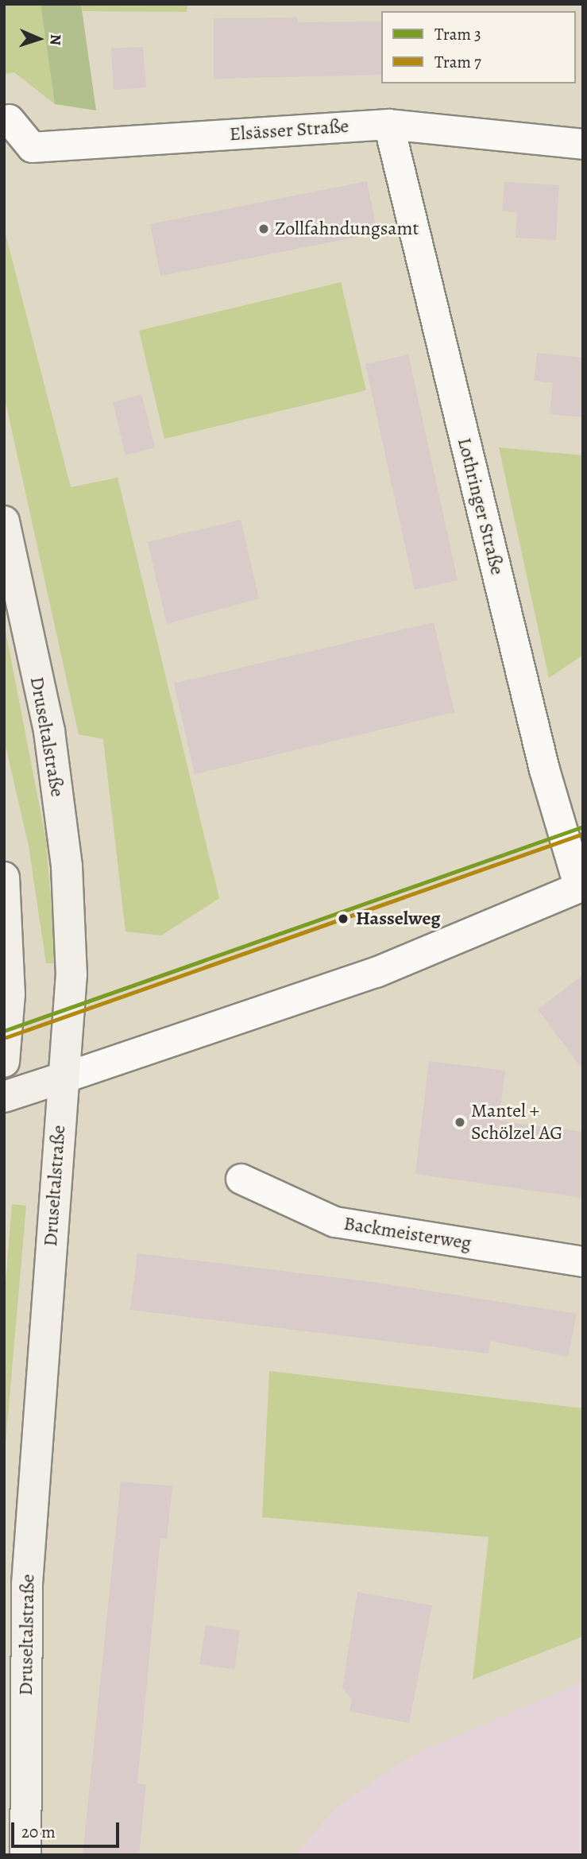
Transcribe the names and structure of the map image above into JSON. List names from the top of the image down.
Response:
{
  "streets": {
    "main road": ["Druseltalstraße"],
    "street": ["Elsässer Straße", "Lothringer Straße", "Backmeisterweg"]
  },
  "crossings": [
    ["Elsässer Straße", "Lothringer Straße"]
  ],
  "places": ["Zollfahndungsamt", "Hasselweg", "Mantel + Schölzel AG"],
  "lines": ["tram line 3", "tram line 7"],
  "legend": ["Tram 3", "Tram 7"],
  "scale_bar": "20 m",
  "north": "right"
}
